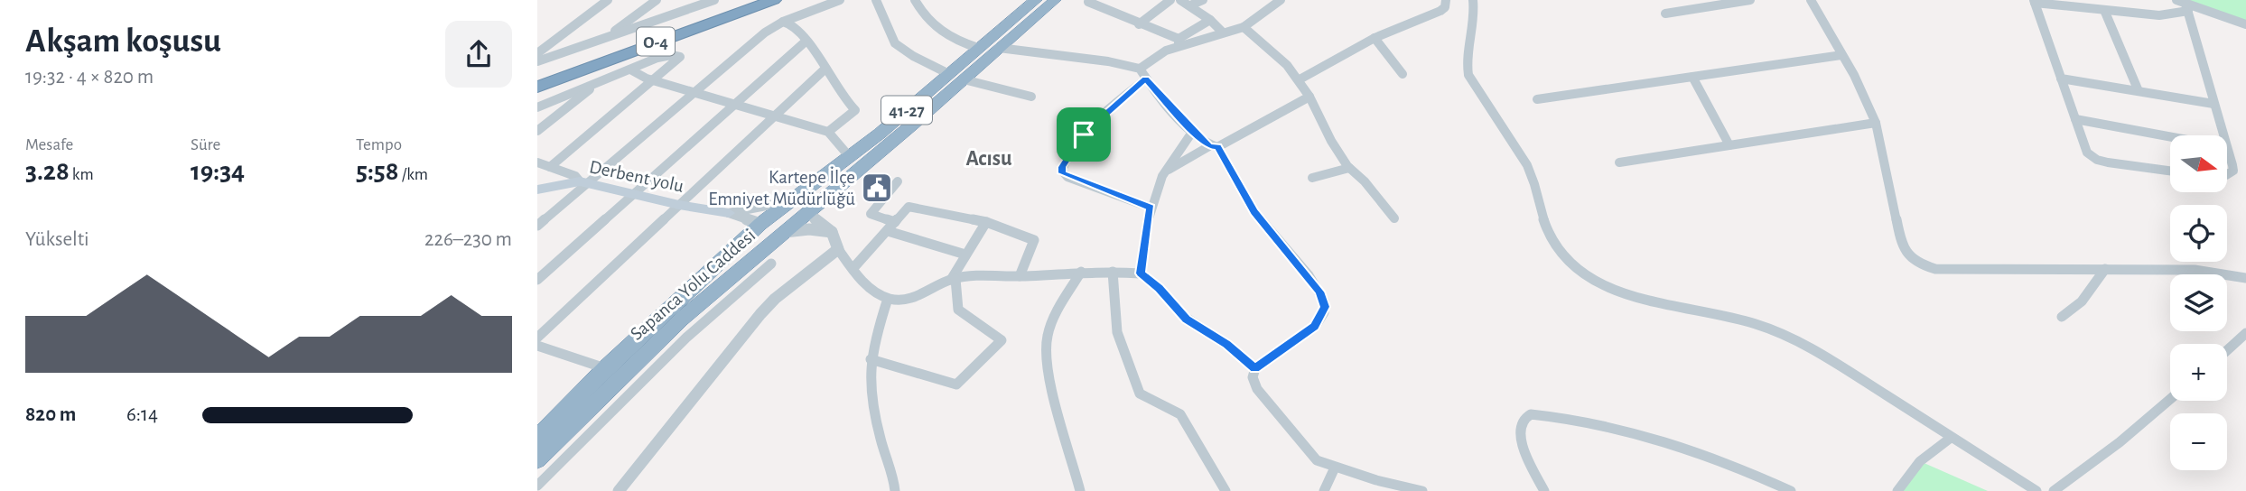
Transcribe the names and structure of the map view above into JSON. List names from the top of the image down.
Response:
{
  "streets": {
    "highway": ["O-4", "41-27", "Sapanca Yolu Caddesi"],
    "main road": ["Derbent yolu"]
  },
  "districts": ["Acısu"],
  "places": {
    "public building": ["Kartepe İlçe Emniyet Müdürlüğü"]
  },
  "north": "right",
  "page": {
    "heading": ["Akşam koşusu", "19:32 · 4 × 820 m"],
    "stats": [
      ["Mesafe", "3.28 km"],
      ["Süre", "19:34"],
      ["Tempo", "5:58 /km"]
    ],
    "map_buttons": ["+", "−"],
    "chart": ["Yükselti", "226–230 m"],
    "list": [
      {
        "name": "820 m",
        "note": "6:14"
      }
    ]
  }
}
